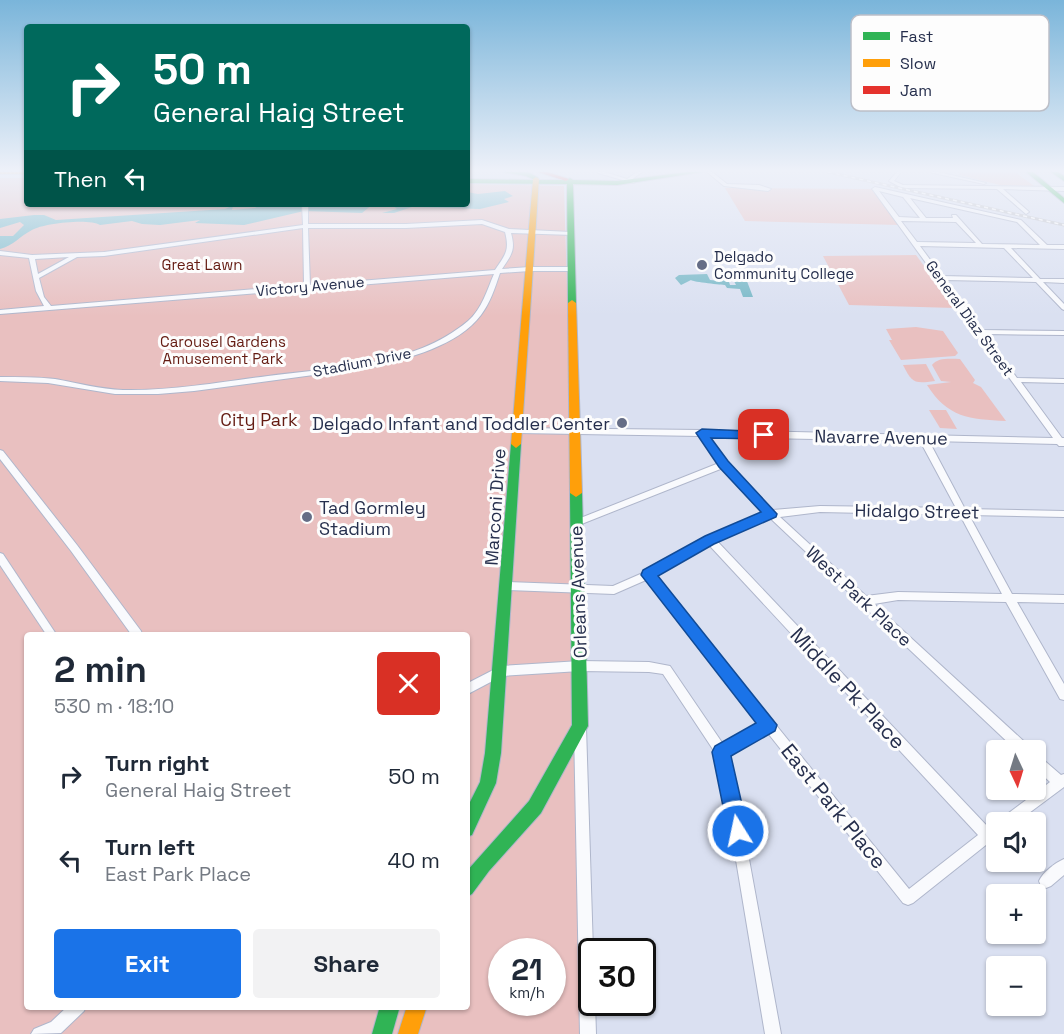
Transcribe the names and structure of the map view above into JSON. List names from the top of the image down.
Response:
{
  "streets": {
    "street": [
      "Victory Avenue",
      "General Diaz Street",
      "Stadium Drive",
      "Navarre Avenue",
      "Marconi Drive",
      "Hidalgo Street",
      "Orleans Avenue",
      "West Park Place",
      "Middle Pk Place",
      "East Park Place"
    ]
  },
  "crossings": [
    ["Victory Avenue", "Stadium Drive"],
    ["Victory Avenue", "Marconi Drive"],
    ["Victory Avenue", "Orleans Avenue"],
    ["General Diaz Street", "Navarre Avenue"],
    ["Navarre Avenue", "Marconi Drive"],
    ["Navarre Avenue", "Orleans Avenue"],
    ["Navarre Avenue", "West Park Place"],
    ["Marconi Drive", "Hidalgo Street"],
    ["Hidalgo Street", "Orleans Avenue"],
    ["Hidalgo Street", "West Park Place"],
    ["Hidalgo Street", "Middle Pk Place"],
    ["Hidalgo Street", "East Park Place"]
  ],
  "parks": ["Great Lawn", "Carousel Gardens Amusement Park", "City Park"],
  "places": ["Delgado Community College", "Delgado Infant and Toddler Center", "Tad Gormley Stadium"],
  "legend": ["Fast", "Slow", "Jam"],
  "north": "bottom",
  "page": {
    "turn": ["50 m", "General Haig Street"],
    "then": "Then",
    "heading": ["2 min", "530 m · 18:10"],
    "list": [
      {
        "name": "Turn right",
        "note": "General Haig Street",
        "value": "50 m"
      },
      {
        "name": "Turn left",
        "note": "East Park Place",
        "value": "40 m"
      }
    ],
    "map_buttons": ["+", "−"],
    "buttons": ["Exit", "Share"],
    "speed": "21 km/h",
    "limit": "30"
  }
}
